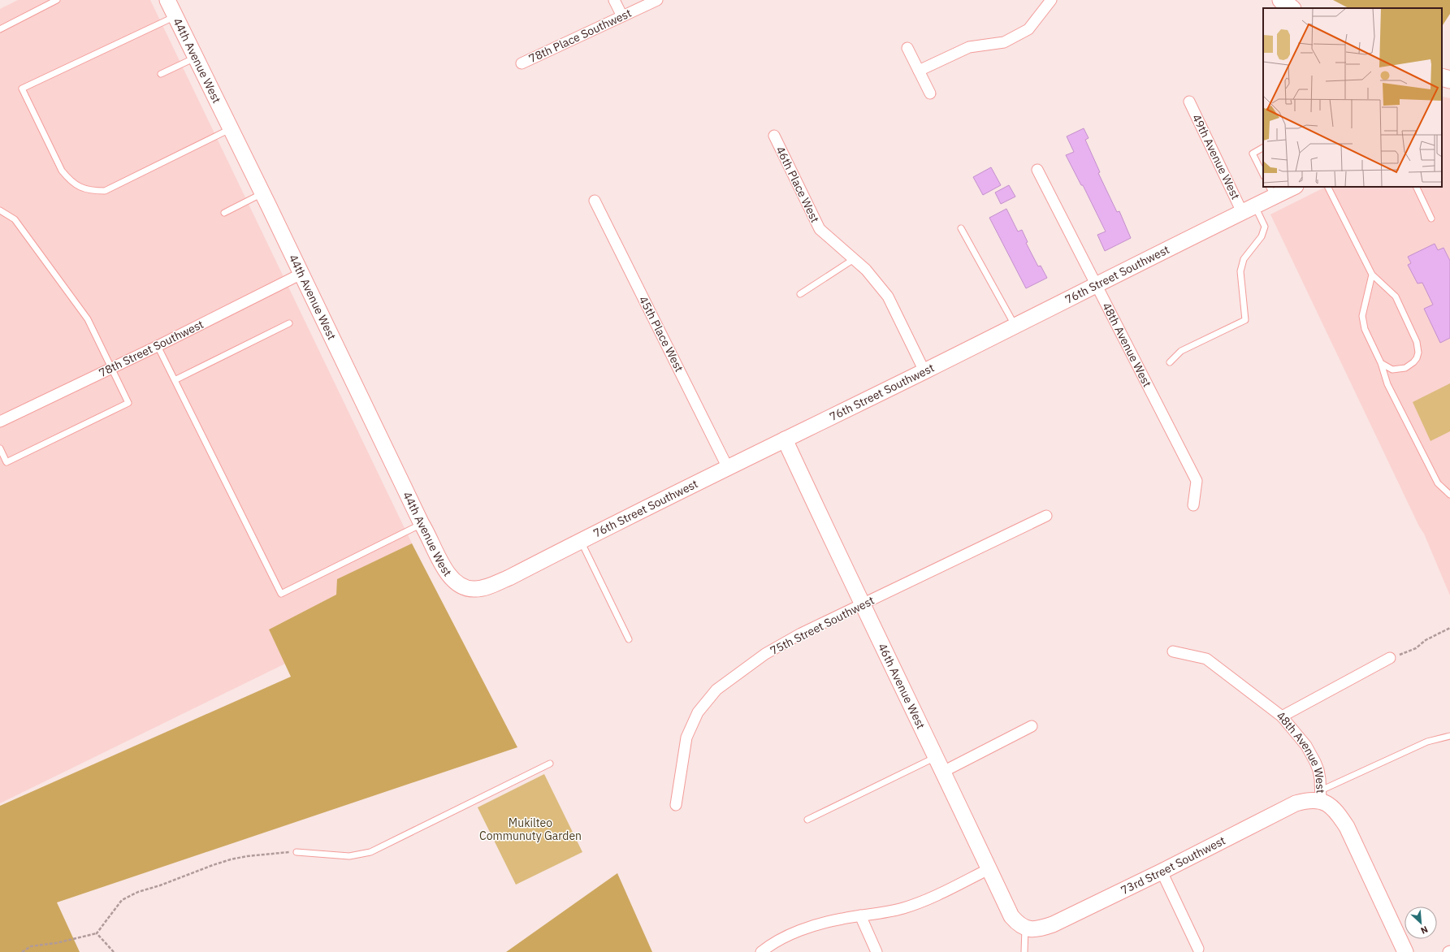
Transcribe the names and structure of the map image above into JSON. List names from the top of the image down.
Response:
{
  "streets": {
    "street": [
      "78th Place Southwest",
      "44th Avenue West",
      "49th Avenue West",
      "46th Place West",
      "76th Street Southwest",
      "45th Place West",
      "48th Avenue West",
      "78th Street Southwest",
      "75th Street Southwest",
      "46th Avenue West",
      "73rd Street Southwest"
    ]
  },
  "crossings": [
    ["44th Avenue West", "76th Street Southwest"],
    ["44th Avenue West", "78th Street Southwest"],
    ["49th Avenue West", "76th Street Southwest"],
    ["46th Place West", "76th Street Southwest"],
    ["76th Street Southwest", "45th Place West"],
    ["76th Street Southwest", "48th Avenue West"],
    ["76th Street Southwest", "46th Avenue West"],
    ["48th Avenue West", "73rd Street Southwest"],
    ["75th Street Southwest", "46th Avenue West"],
    ["46th Avenue West", "73rd Street Southwest"]
  ],
  "parks": ["Mukilteo Communuty Garden"],
  "north": "bottom right"
}
